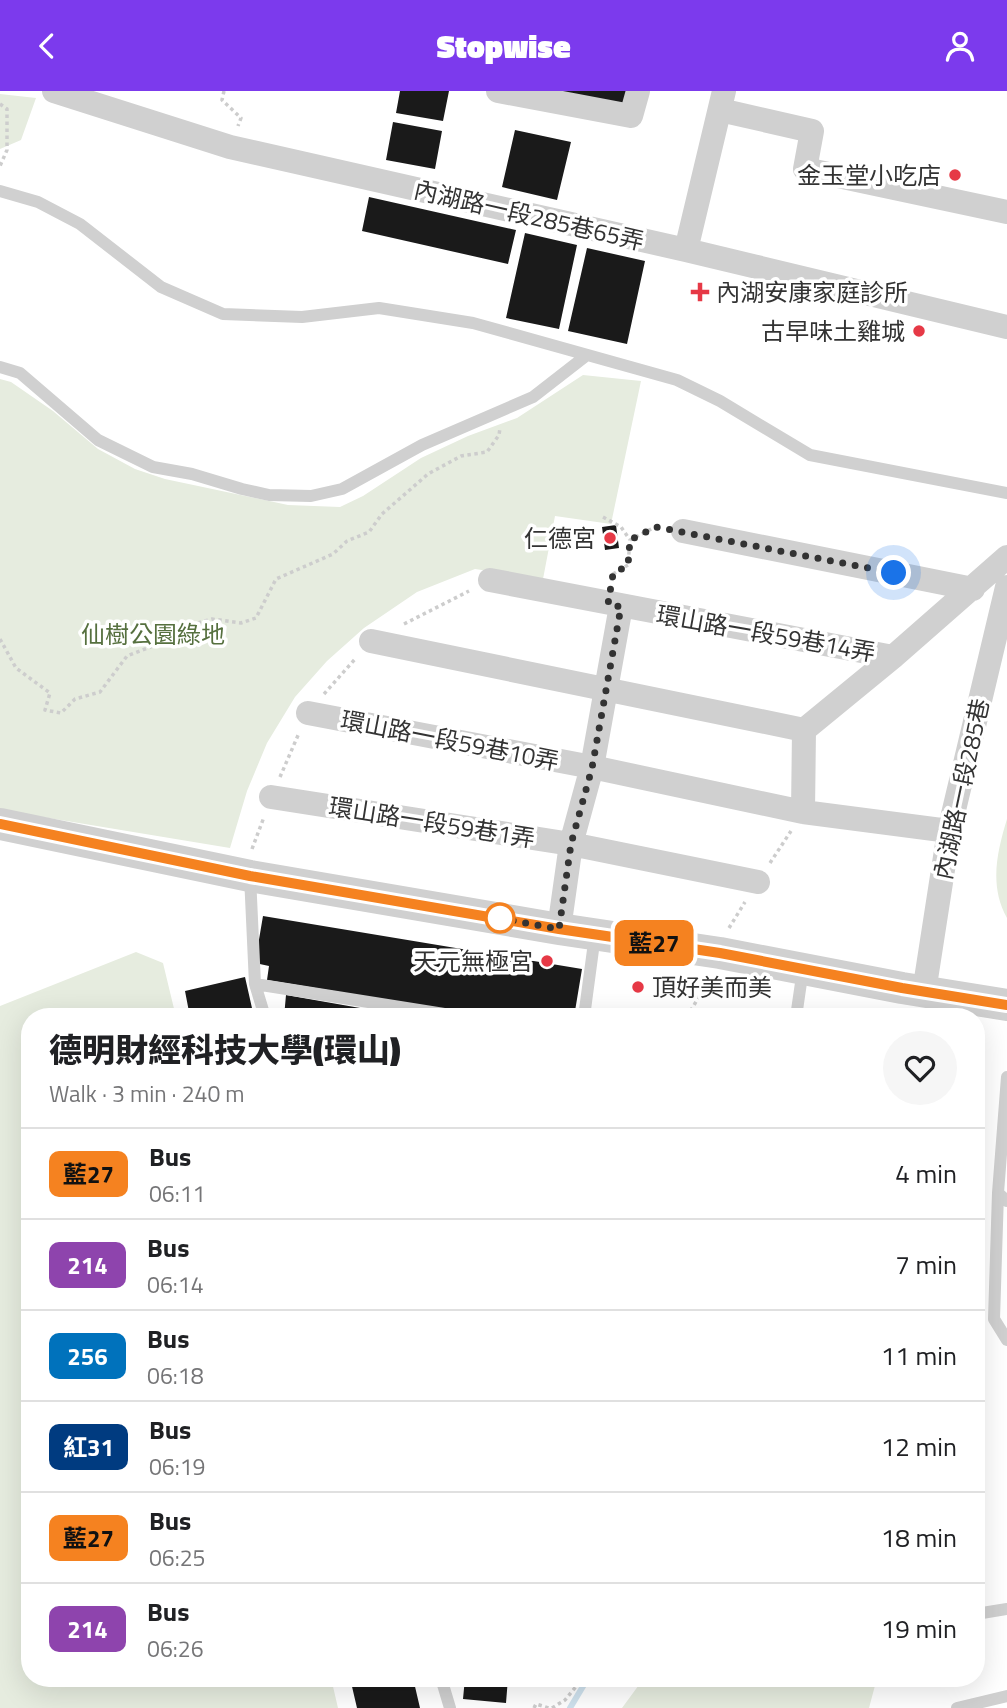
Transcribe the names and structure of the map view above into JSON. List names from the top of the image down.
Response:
{
  "streets": {
    "street": [
      "內湖路一段285巷65弄",
      "環山路一段59巷14弄",
      "環山路一段59巷10弄",
      "內湖路一段285巷",
      "環山路一段59巷1弄"
    ]
  },
  "crossings": [
    ["環山路一段59巷10弄", "內湖路一段285巷"]
  ],
  "parks": ["仙樹公園綠地"],
  "places": {
    "other": [
      "金玉堂小吃店",
      "古早味土雞城",
      "仁德宮",
      "天元無極宮",
      "頂好美而美"
    ],
    "health": ["內湖安康家庭診所"]
  },
  "lines": ["bus line 藍27"],
  "page": {
    "header": "Stopwise",
    "on_map": "藍27",
    "heading": ["德明財經科技大學(環山)", "Walk · 3 min · 240 m"],
    "list": [
      {
        "mark": "藍27",
        "name": "Bus",
        "note": "06:11",
        "value": "4 min"
      },
      {
        "mark": "214",
        "name": "Bus",
        "note": "06:14",
        "value": "7 min"
      },
      {
        "mark": "256",
        "name": "Bus",
        "note": "06:18",
        "value": "11 min"
      },
      {
        "mark": "紅31",
        "name": "Bus",
        "note": "06:19",
        "value": "12 min"
      },
      {
        "mark": "藍27",
        "name": "Bus",
        "note": "06:25",
        "value": "18 min"
      },
      {
        "mark": "214",
        "name": "Bus",
        "note": "06:26",
        "value": "19 min"
      }
    ]
  }
}
